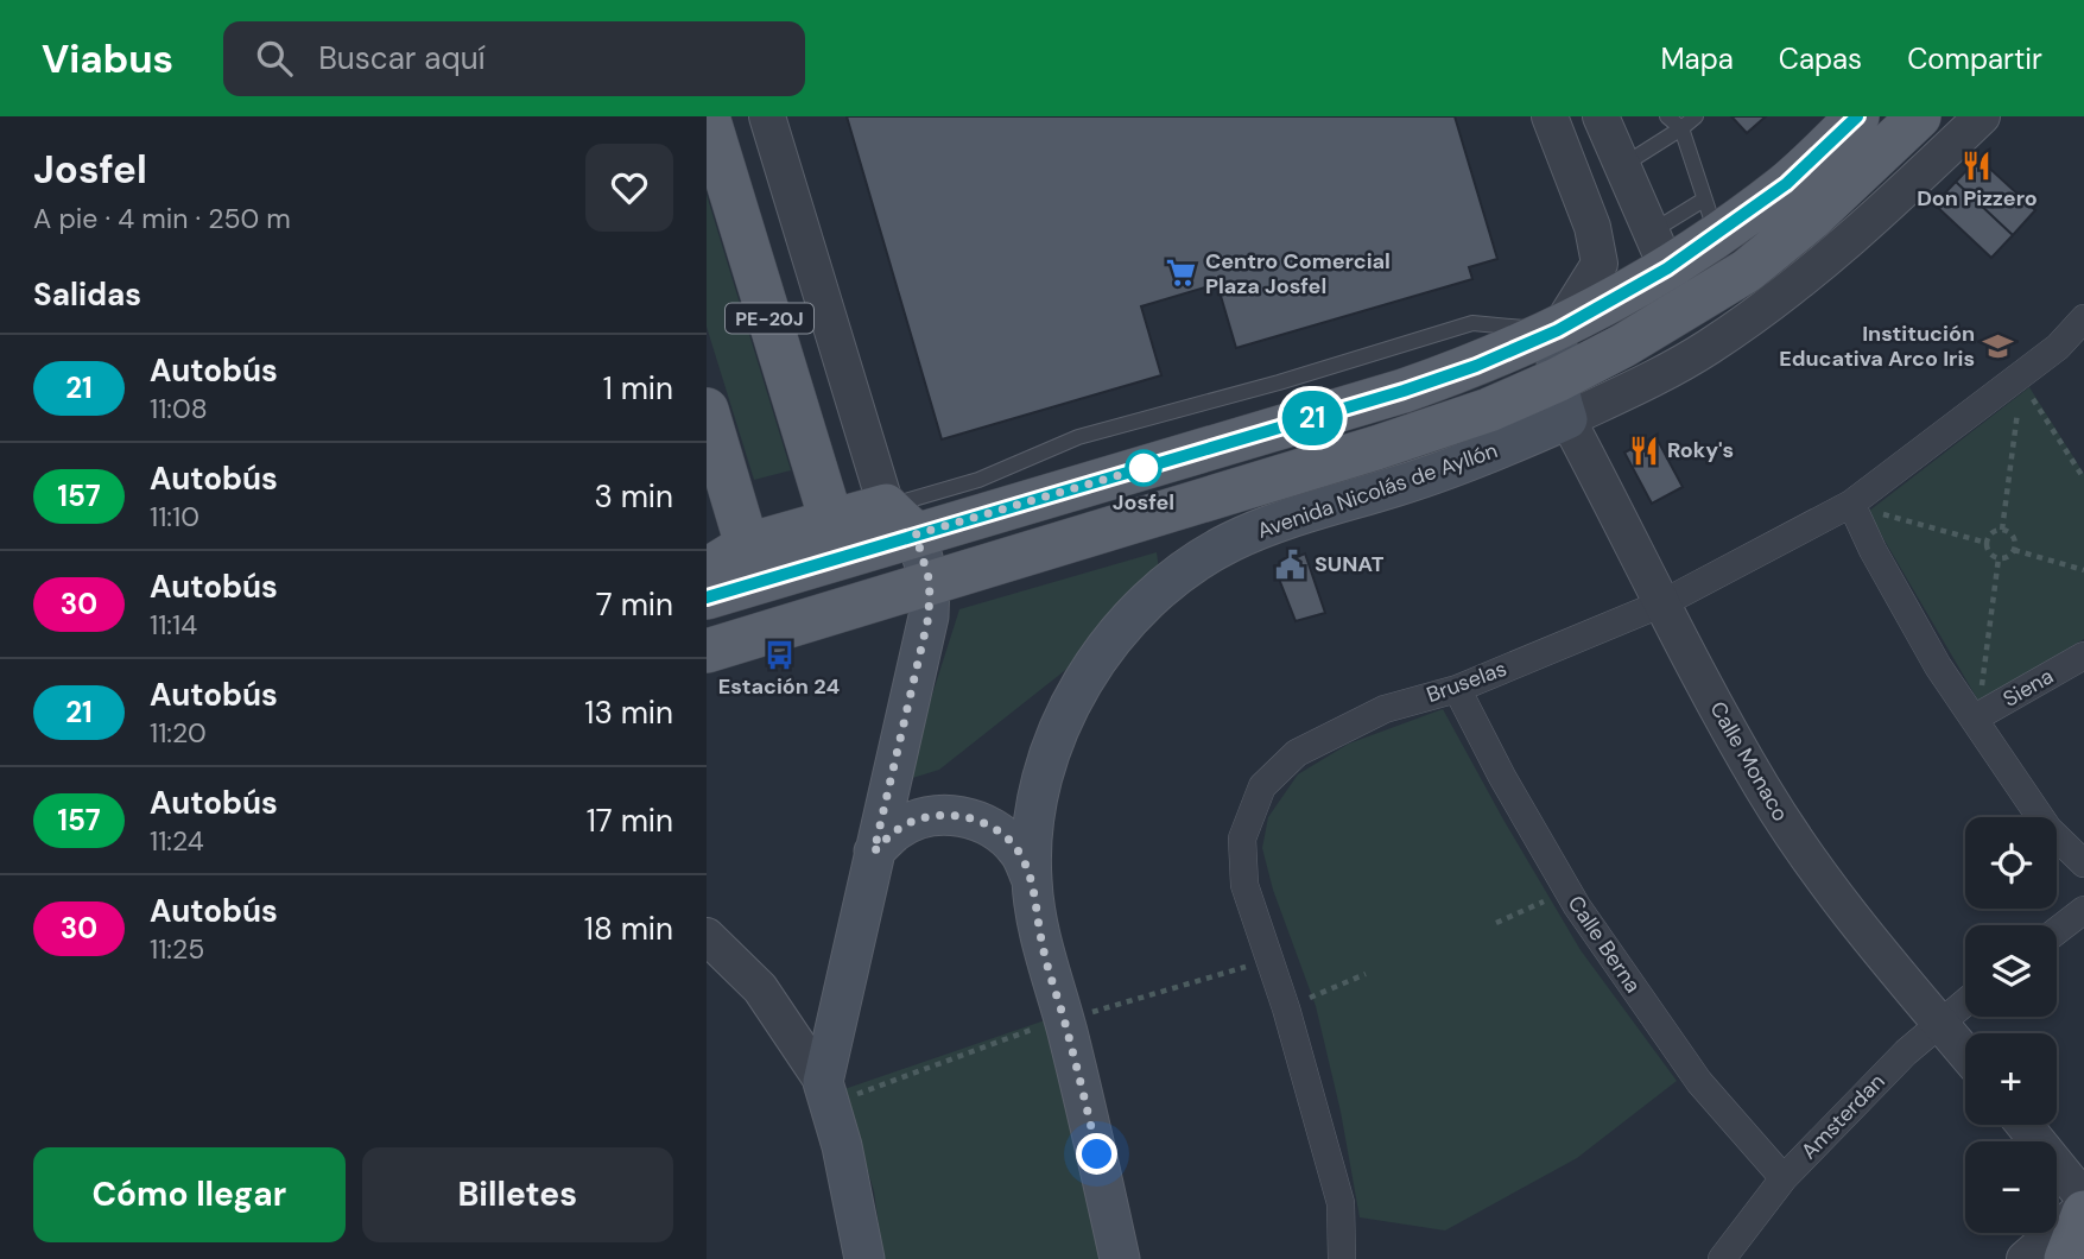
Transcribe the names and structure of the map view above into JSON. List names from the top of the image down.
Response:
{
  "streets": {
    "main road": ["PE-20J", "Avenida Nicolás de Ayllón"],
    "street": [
      "Bruselas",
      "Siena",
      "Calle Monaco",
      "Calle Berna",
      "Amsterdan"
    ]
  },
  "crossings": [
    ["Avenida Nicolás de Ayllón", "Calle Monaco"],
    ["Bruselas", "Calle Monaco"],
    ["Bruselas", "Calle Berna"],
    ["Calle Monaco", "Amsterdan"],
    ["Calle Berna", "Amsterdan"]
  ],
  "places": {
    "restaurant": ["Don Pizzero", "Roky's"],
    "supermarket": ["Centro Comercial Plaza Josfel"],
    "school or university": ["Institución Educativa Arco Iris"],
    "other": ["Josfel"],
    "public building": ["SUNAT"],
    "bus stop": ["Estación 24"]
  },
  "lines": ["bus line 21"],
  "page": {
    "header": "Viabus",
    "search": "Buscar aquí",
    "nav": ["Mapa", "Capas", "Compartir"],
    "heading": [
      ["Josfel", "A pie · 4 min · 250 m"],
      "Salidas"
    ],
    "on_map": "21",
    "list": [
      {
        "mark": "21",
        "name": "Autobús",
        "note": "11:08",
        "value": "1 min"
      },
      {
        "mark": "157",
        "name": "Autobús",
        "note": "11:10",
        "value": "3 min"
      },
      {
        "mark": "30",
        "name": "Autobús",
        "note": "11:14",
        "value": "7 min"
      },
      {
        "mark": "21",
        "name": "Autobús",
        "note": "11:20",
        "value": "13 min"
      },
      {
        "mark": "157",
        "name": "Autobús",
        "note": "11:24",
        "value": "17 min"
      },
      {
        "mark": "30",
        "name": "Autobús",
        "note": "11:25",
        "value": "18 min"
      }
    ],
    "map_buttons": ["+", "−"],
    "buttons": ["Cómo llegar", "Billetes"]
  }
}
